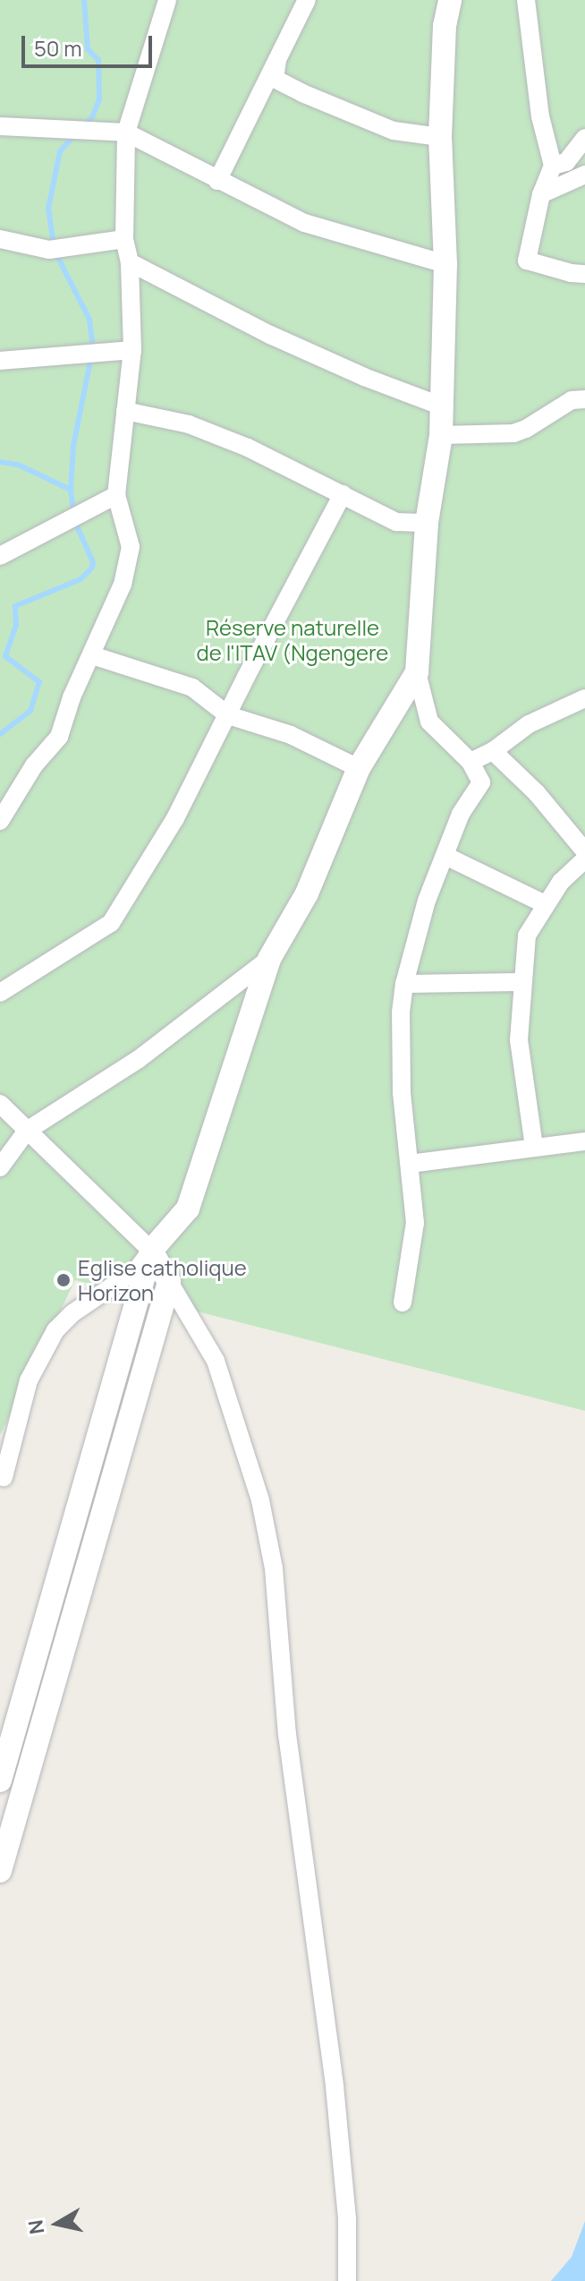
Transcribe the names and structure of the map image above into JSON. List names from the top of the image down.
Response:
{
  "parks": ["Réserve naturelle de l'ITAV (Ngengere"],
  "places": ["Eglise catholique Horizon"],
  "scale_bar": "50 m",
  "north": "left"
}
